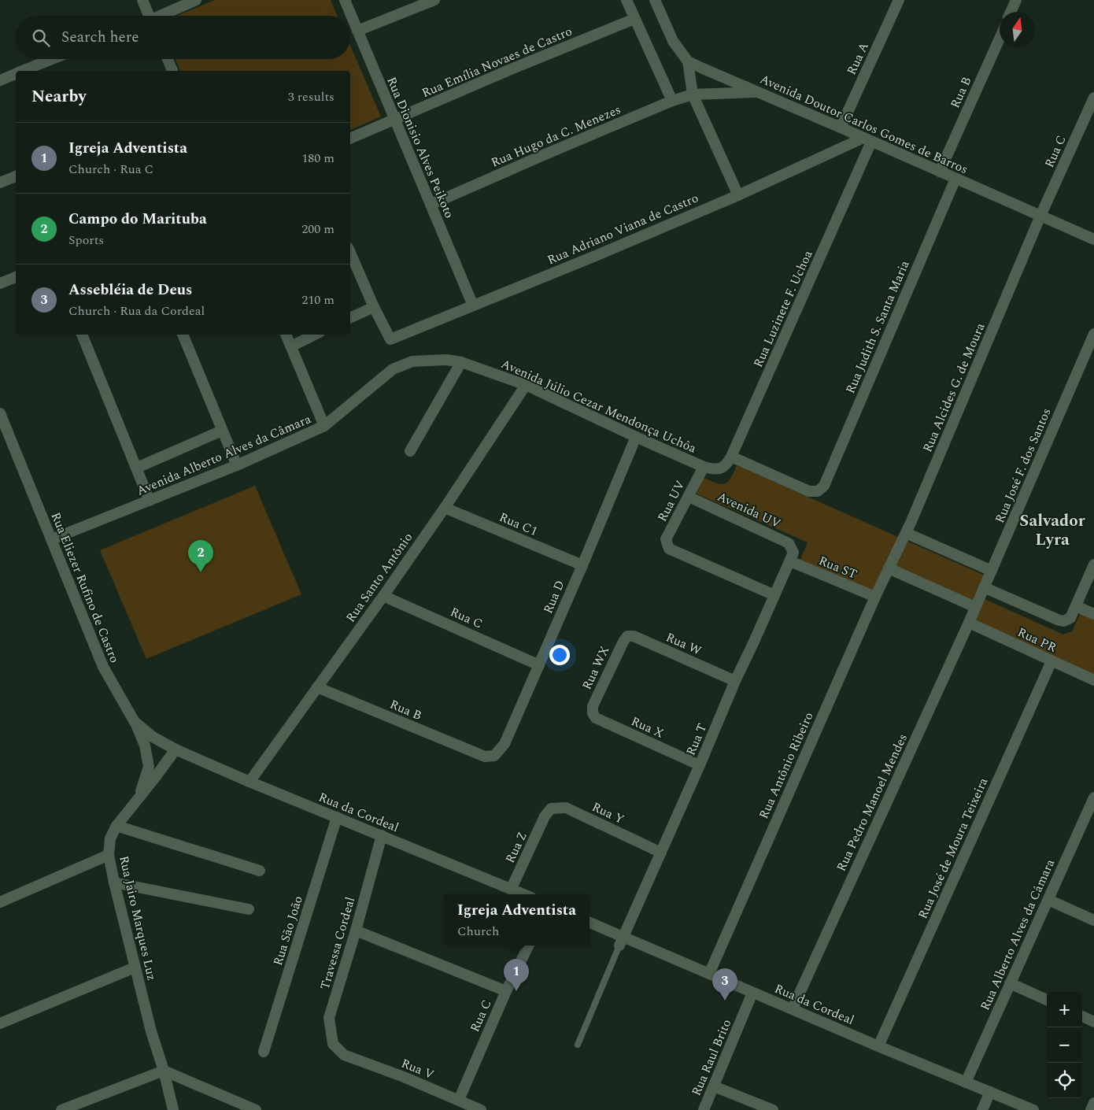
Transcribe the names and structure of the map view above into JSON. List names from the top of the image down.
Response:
{
  "streets": {
    "street": [
      "Rua A",
      "Rua Emília Novaes de Castro",
      "Rua B",
      "Avenida Doutor Carlos Gomes de Barros",
      "Rua Hugo da C. Menezes",
      "Rua Dionisio Alves Peikoto",
      "Rua C",
      "Rua Adriano Viana de Castro",
      "Rua Luzinete F. Uchoa",
      "Rua Judith S. Santa Maria",
      "Rua Alcides G. de Moura",
      "Avenida Júlio Cezar Mendonça Uchôa",
      "Avenida Alberto Alves da Câmara",
      "Rua José F. dos Santos",
      "Rua UV",
      "Avenida UV",
      "Rua C1",
      "Rua ST",
      "Rua Santo Antônio",
      "Rua Eliezer Rufino de Castro",
      "Rua D",
      "Rua PR",
      "Rua W",
      "Rua WX",
      "Rua X",
      "Rua T",
      "Rua Antônio Ribeiro",
      "Rua Pedro Manoel Mendes",
      "Rua da Cordeal",
      "Rua Y",
      "Rua Z",
      "Rua José de Moura Teixeira",
      "Rua Jairo Marques Luz",
      "Rua São João",
      "Rua Alberto Alves da Câmara",
      "Travessa Cordeal",
      "Rua Raul Brito",
      "Rua V"
    ]
  },
  "crossings": [
    ["Rua A", "Avenida Doutor Carlos Gomes de Barros"],
    ["Rua Emília Novaes de Castro", "Rua Dionisio Alves Peikoto"],
    ["Rua B", "Avenida Doutor Carlos Gomes de Barros"],
    ["Rua B", "Rua Santo Antônio"],
    ["Rua B", "Rua D"],
    ["Avenida Doutor Carlos Gomes de Barros", "Rua Hugo da C. Menezes"],
    ["Avenida Doutor Carlos Gomes de Barros", "Rua C"],
    ["Avenida Doutor Carlos Gomes de Barros", "Rua Adriano Viana de Castro"],
    ["Avenida Doutor Carlos Gomes de Barros", "Rua Luzinete F. Uchoa"],
    ["Avenida Doutor Carlos Gomes de Barros", "Rua Judith S. Santa Maria"],
    ["Avenida Doutor Carlos Gomes de Barros", "Rua Alcides G. de Moura"],
    ["Rua Hugo da C. Menezes", "Rua Dionisio Alves Peikoto"],
    ["Rua Dionisio Alves Peikoto", "Rua Adriano Viana de Castro"],
    ["Rua C", "Rua Alcides G. de Moura"],
    ["Rua C", "Rua Santo Antônio"],
    ["Rua C", "Rua D"],
    ["Rua C", "Rua V"],
    ["Rua Adriano Viana de Castro", "Rua Luzinete F. Uchoa"],
    ["Rua Luzinete F. Uchoa", "Rua Judith S. Santa Maria"],
    ["Rua Luzinete F. Uchoa", "Avenida Júlio Cezar Mendonça Uchôa"],
    ["Rua Luzinete F. Uchoa", "Rua UV"],
    ["Rua Alcides G. de Moura", "Rua Antônio Ribeiro"],
    ["Avenida Júlio Cezar Mendonça Uchôa", "Avenida Alberto Alves da Câmara"],
    ["Avenida Júlio Cezar Mendonça Uchôa", "Rua UV"],
    ["Avenida Júlio Cezar Mendonça Uchôa", "Rua Santo Antônio"],
    ["Avenida Júlio Cezar Mendonça Uchôa", "Rua D"],
    ["Avenida Alberto Alves da Câmara", "Rua Eliezer Rufino de Castro"],
    ["Rua José F. dos Santos", "Rua Pedro Manoel Mendes"],
    ["Rua UV", "Avenida UV"],
    ["Rua UV", "Rua T"],
    ["Avenida UV", "Rua ST"],
    ["Avenida UV", "Rua T"],
    ["Rua C1", "Rua Santo Antônio"],
    ["Rua C1", "Rua D"],
    ["Rua ST", "Rua T"],
    ["Rua ST", "Rua Antônio Ribeiro"],
    ["Rua Santo Antônio", "Rua da Cordeal"],
    ["Rua Eliezer Rufino de Castro", "Rua da Cordeal"],
    ["Rua Eliezer Rufino de Castro", "Rua Jairo Marques Luz"],
    ["Rua PR", "Rua Pedro Manoel Mendes"],
    ["Rua PR", "Rua José de Moura Teixeira"],
    ["Rua W", "Rua WX"],
    ["Rua W", "Rua T"],
    ["Rua WX", "Rua X"],
    ["Rua X", "Rua T"],
    ["Rua T", "Rua da Cordeal"],
    ["Rua T", "Rua Y"],
    ["Rua Antônio Ribeiro", "Rua da Cordeal"],
    ["Rua Pedro Manoel Mendes", "Rua da Cordeal"],
    ["Rua da Cordeal", "Rua Z"],
    ["Rua da Cordeal", "Rua José de Moura Teixeira"],
    ["Rua da Cordeal", "Rua Jairo Marques Luz"],
    ["Rua da Cordeal", "Rua São João"],
    ["Rua da Cordeal", "Rua Alberto Alves da Câmara"],
    ["Rua da Cordeal", "Travessa Cordeal"],
    ["Rua da Cordeal", "Rua Raul Brito"],
    ["Rua Y", "Rua Z"],
    ["Travessa Cordeal", "Rua V"]
  ],
  "districts": ["Salvador Lyra"],
  "north": "top",
  "page": {
    "search": "Search here",
    "heading": ["Nearby", "3 results"],
    "list": [
      {
        "mark": "1",
        "name": "Igreja Adventista",
        "note": "Church · Rua C",
        "value": "180 m"
      },
      {
        "mark": "2",
        "name": "Campo do Marituba",
        "note": "Sports",
        "value": "200 m"
      },
      {
        "mark": "3",
        "name": "Assebléia de Deus",
        "note": "Church · Rua da Cordeal",
        "value": "210 m"
      }
    ],
    "pins": ["2", "1", "3"],
    "popup": ["Igreja Adventista", "Church"],
    "map_buttons": ["+", "−"]
  }
}
